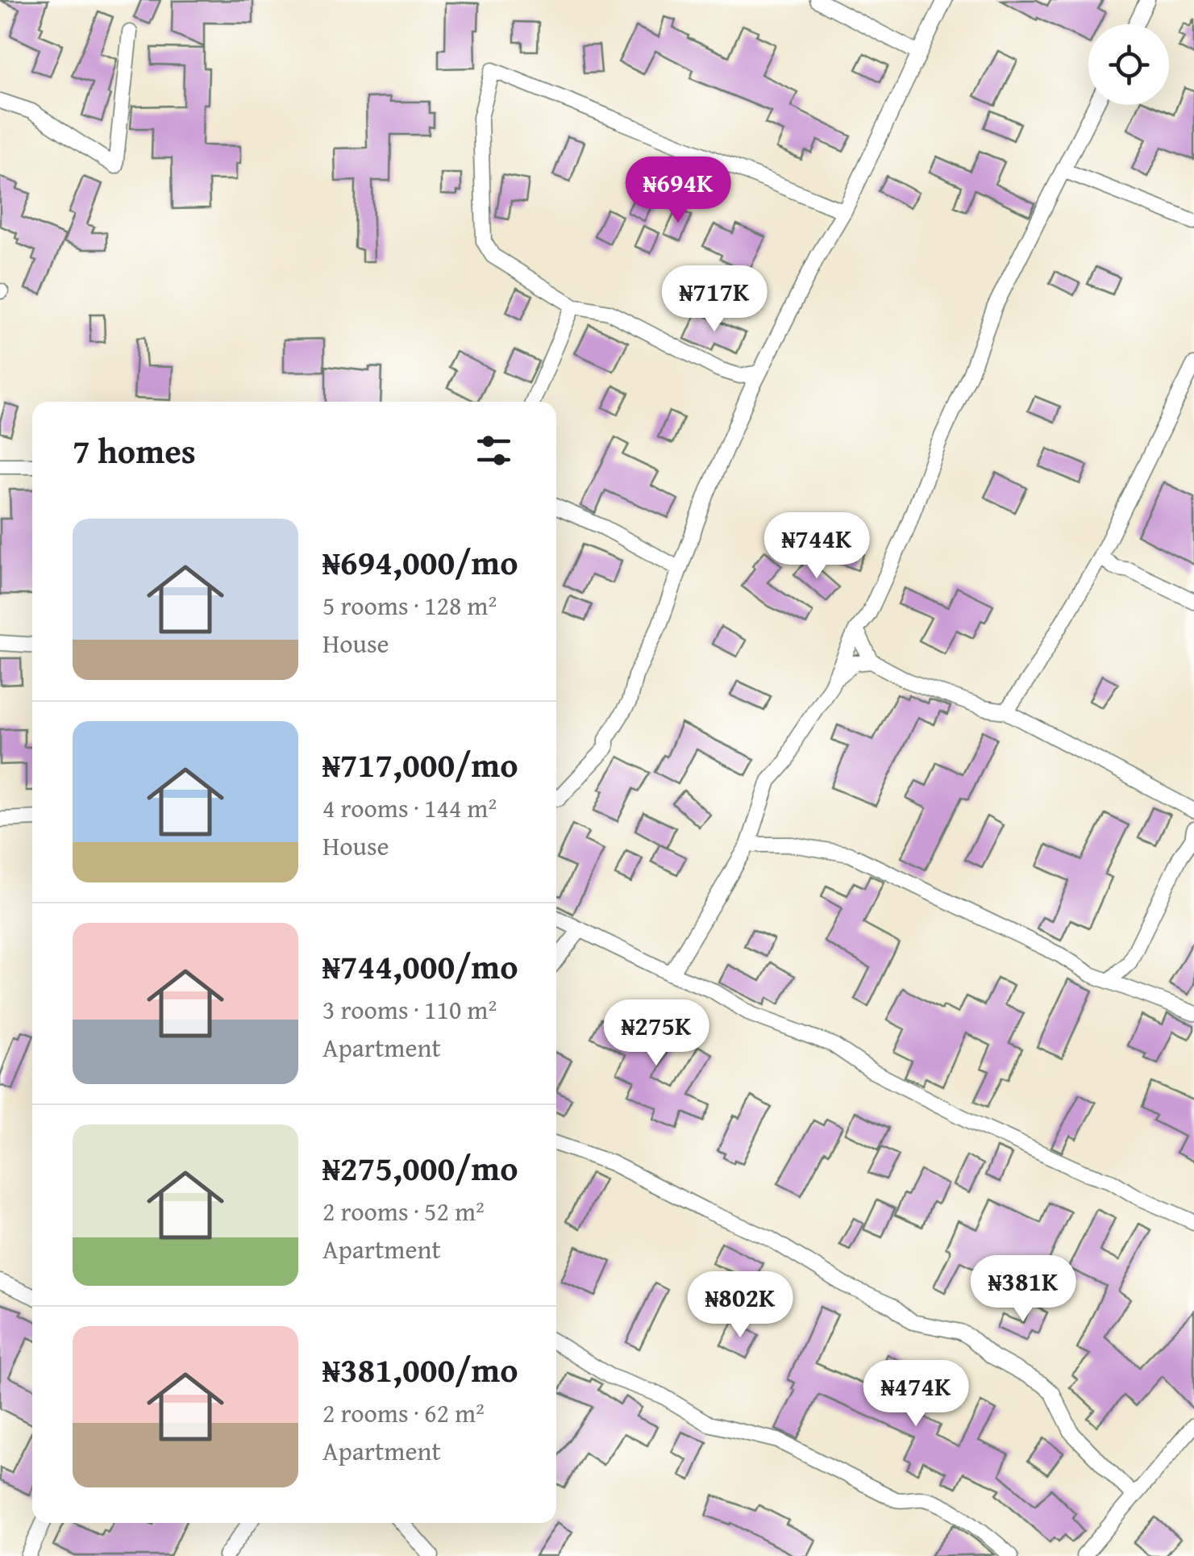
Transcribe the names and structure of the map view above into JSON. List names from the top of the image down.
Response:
{
  "page": {
    "price": [
      "₦694K",
      "₦717K",
      "₦744K",
      "₦275K",
      "₦381K",
      "₦802K",
      "₦474K"
    ],
    "heading": "7 homes",
    "list": [
      {
        "name": "₦694,000/mo",
        "note": "5 rooms · 128 m² · House"
      },
      {
        "name": "₦717,000/mo",
        "note": "4 rooms · 144 m² · House"
      },
      {
        "name": "₦744,000/mo",
        "note": "3 rooms · 110 m² · Apartment"
      },
      {
        "name": "₦275,000/mo",
        "note": "2 rooms · 52 m² · Apartment"
      },
      {
        "name": "₦381,000/mo",
        "note": "2 rooms · 62 m² · Apartment"
      }
    ]
  }
}
